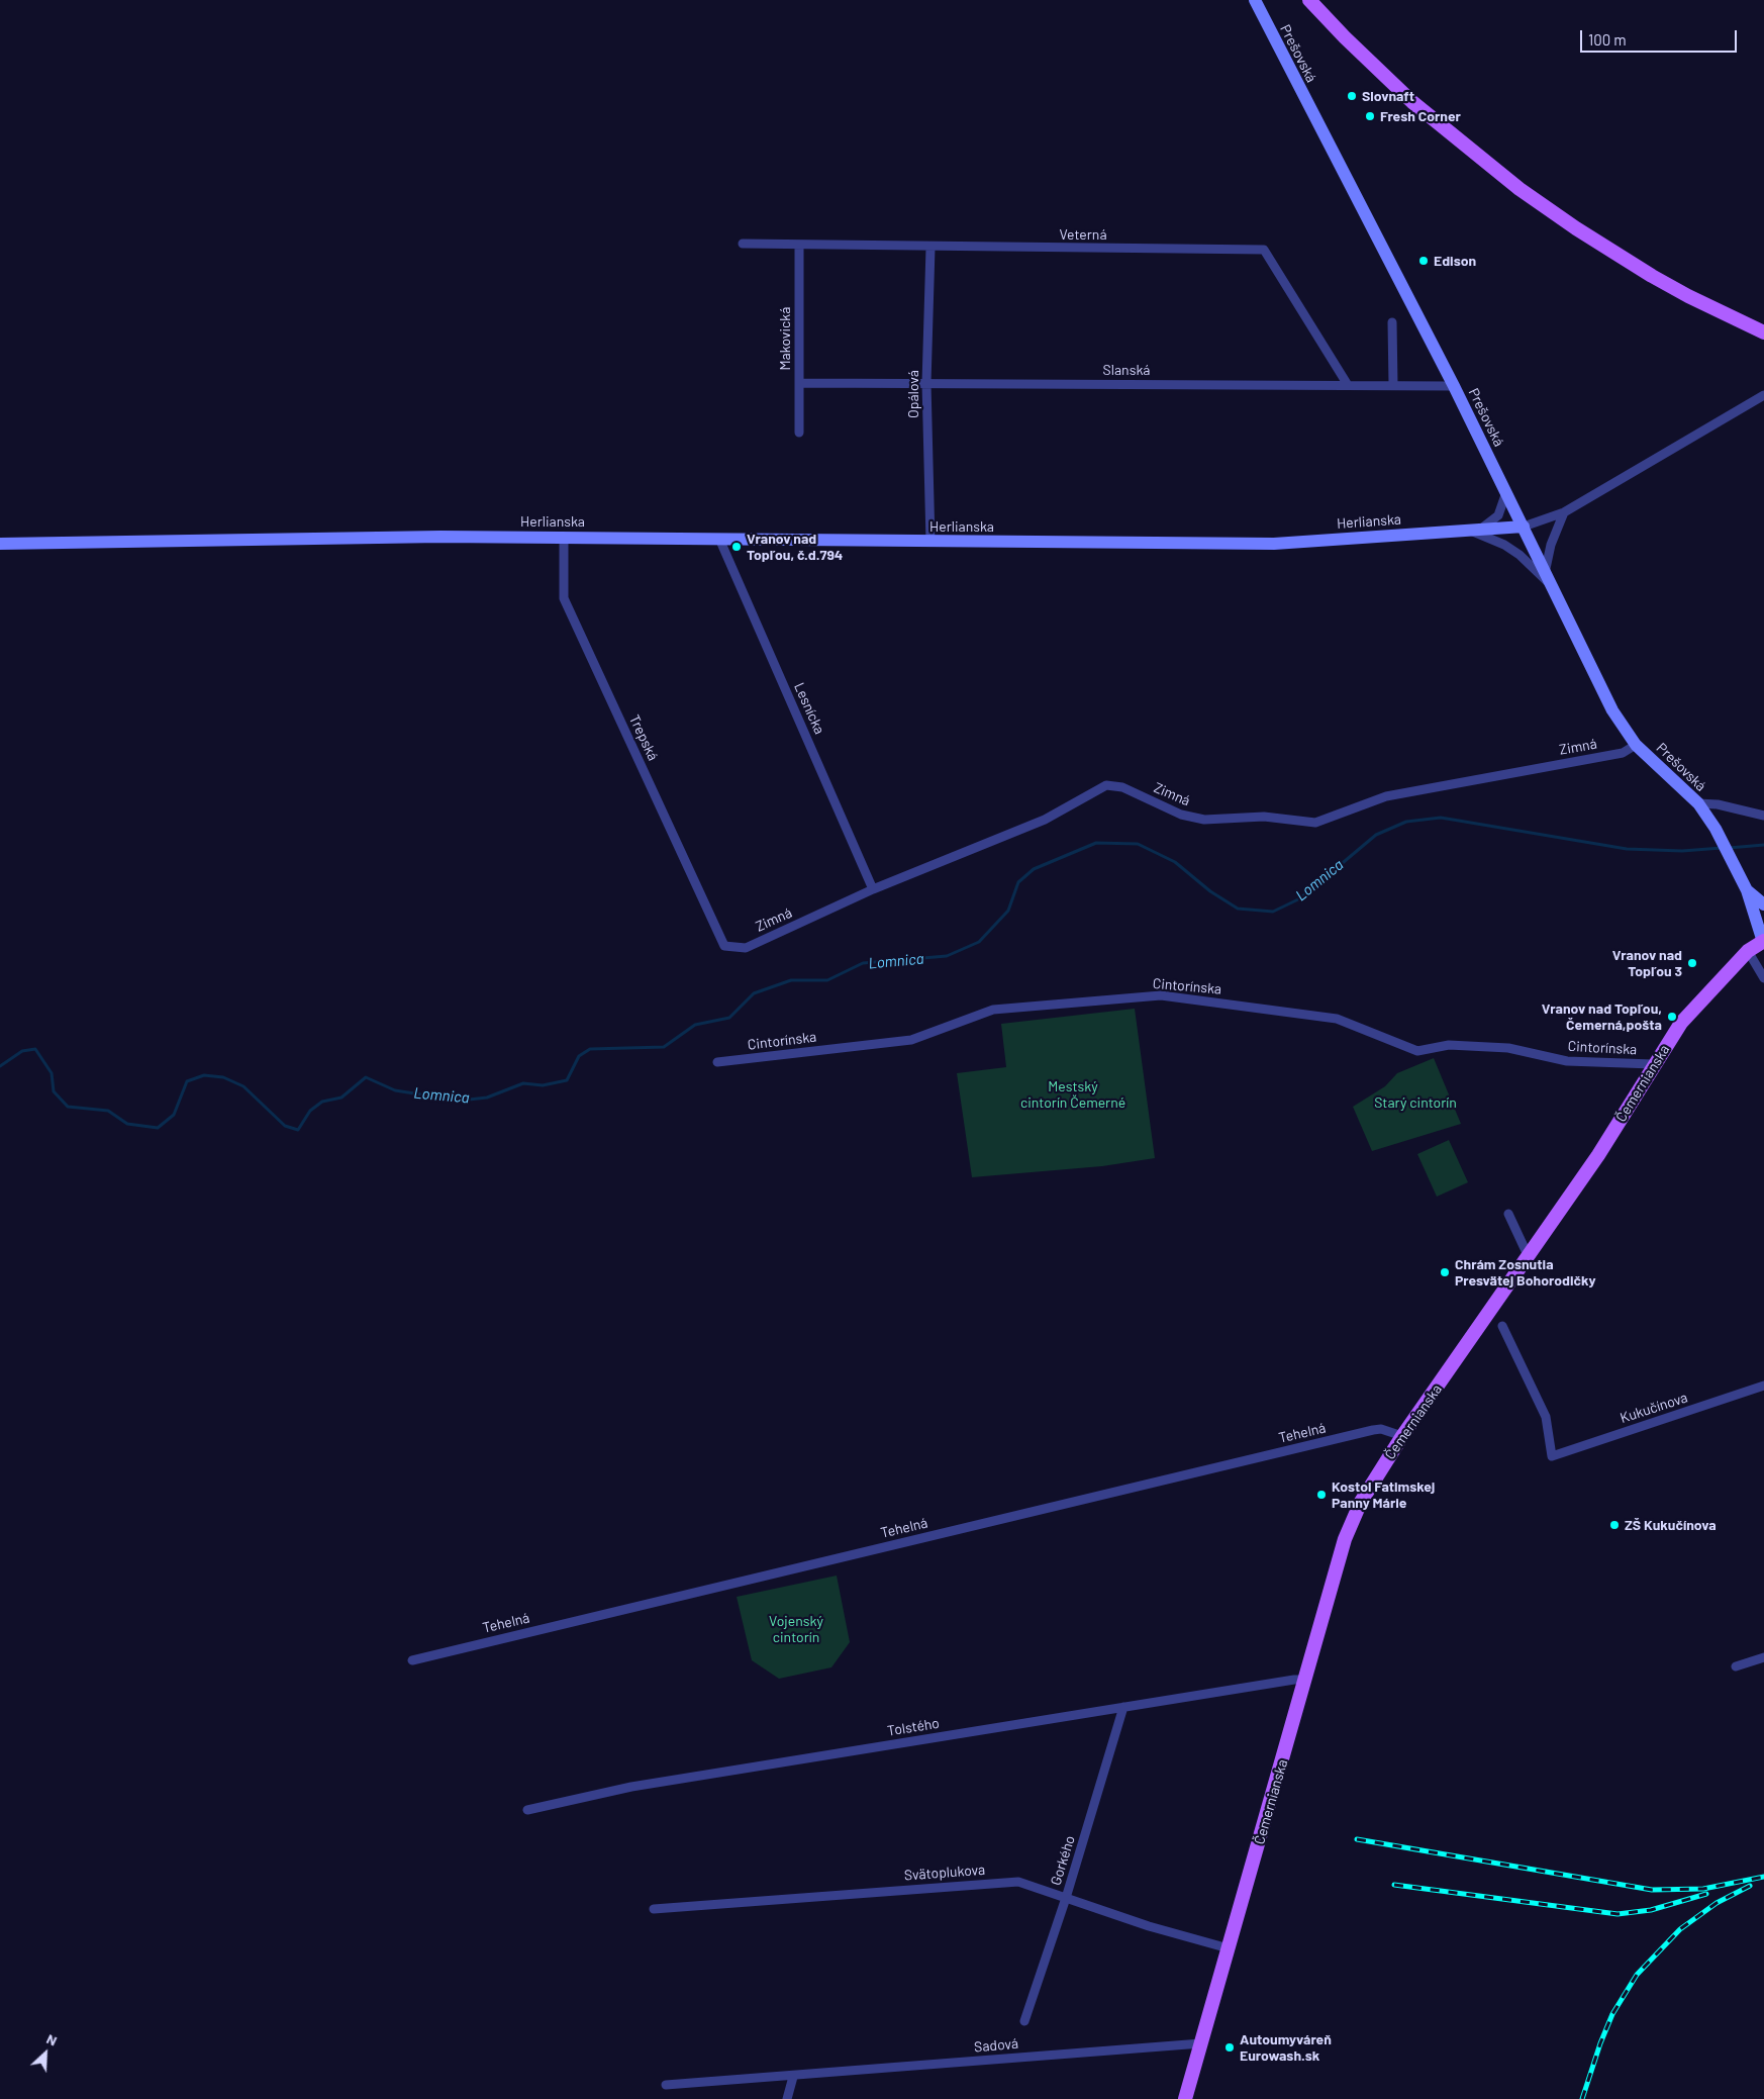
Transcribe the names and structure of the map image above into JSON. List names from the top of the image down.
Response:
{
  "streets": {
    "main road": ["Prešovská", "Herlianska", "Čemernianska"],
    "street": [
      "Veterná",
      "Makovická",
      "Slanská",
      "Opálová",
      "Lesnícka",
      "Trepská",
      "Zimná",
      "Cintorínska",
      "Kukučínova",
      "Tehelná",
      "Tolstého",
      "Gorkého",
      "Svätoplukova",
      "Sadová"
    ]
  },
  "crossings": [
    ["Prešovská", "Slanská"],
    ["Prešovská", "Herlianska"],
    ["Prešovská", "Zimná"],
    ["Prešovská", "Čemernianska"],
    ["Veterná", "Makovická"],
    ["Veterná", "Slanská"],
    ["Veterná", "Opálová"],
    ["Makovická", "Slanská"],
    ["Slanská", "Opálová"],
    ["Opálová", "Herlianska"],
    ["Herlianska", "Lesnícka"],
    ["Herlianska", "Trepská"],
    ["Lesnícka", "Zimná"],
    ["Trepská", "Zimná"],
    ["Cintorínska", "Čemernianska"],
    ["Čemernianska", "Tehelná"],
    ["Čemernianska", "Tolstého"],
    ["Čemernianska", "Svätoplukova"],
    ["Čemernianska", "Sadová"],
    ["Tolstého", "Gorkého"],
    ["Gorkého", "Svätoplukova"]
  ],
  "water": ["Lomnica"],
  "parks": ["Mestský cintorín Čemerné", "Starý cintorín", "Vojenský cintorín"],
  "places": [
    "Slovnaft",
    "Fresh Corner",
    "Edison",
    "Vranov nad Topľou, č.d.794",
    "Vranov nad Topľou 3",
    "Vranov nad Topľou, Čemerná,pošta",
    "Chrám Zosnutia Presvätej Bohorodičky",
    "Kostol Fatimskej Panny Márie",
    "ZŠ Kukučínova",
    "Autoumyváreň Eurowash.sk"
  ],
  "scale_bar": "100 m",
  "north": "top right"
}
